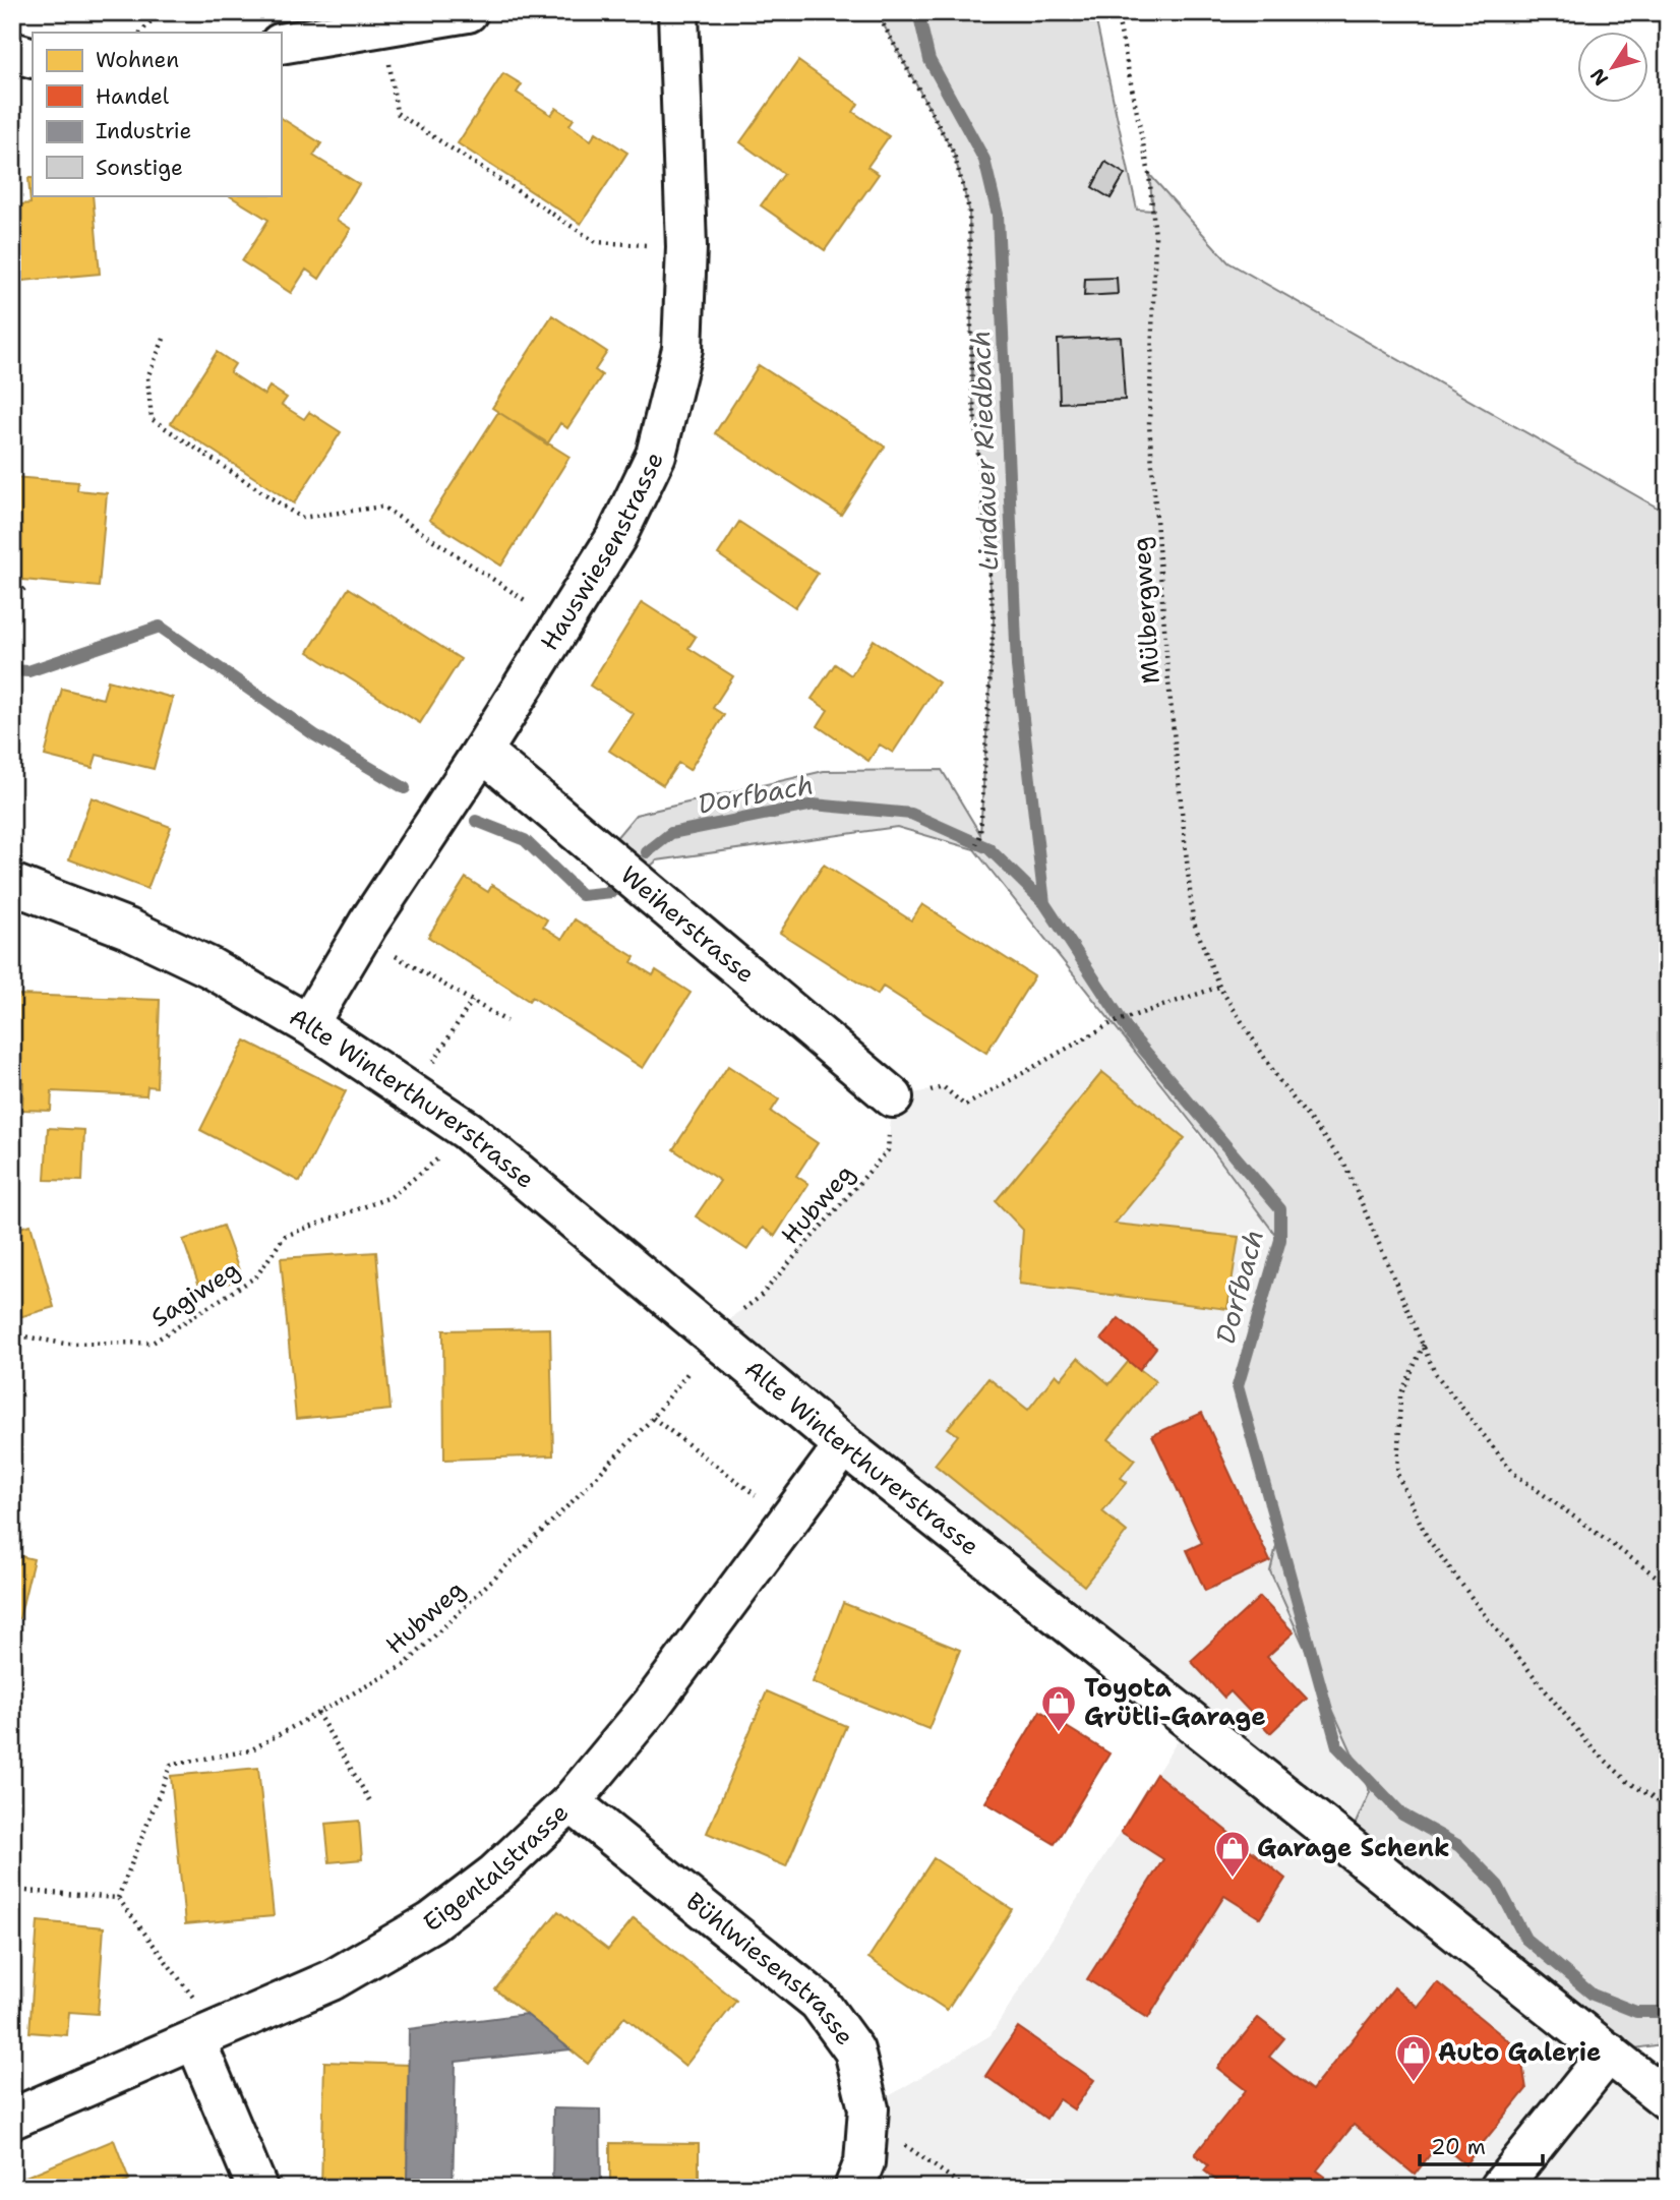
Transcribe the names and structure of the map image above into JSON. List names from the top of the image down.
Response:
{
  "streets": {
    "street": [
      "Hauswiesenstrasse",
      "Weiherstrasse",
      "Alte Winterthurerstrasse",
      "Eigentalstrasse",
      "Bühlwiesenstrasse"
    ],
    "path": ["Mülbergweg", "Hubweg", "Sagiweg"]
  },
  "crossings": [
    ["Hauswiesenstrasse", "Weiherstrasse"],
    ["Hauswiesenstrasse", "Alte Winterthurerstrasse"],
    ["Weiherstrasse", "Hubweg"],
    ["Alte Winterthurerstrasse", "Eigentalstrasse"],
    ["Eigentalstrasse", "Bühlwiesenstrasse"]
  ],
  "water": ["Lindauer Riedbach", "Dorfbach"],
  "places": {
    "shop": ["Toyota Grütli-Garage", "Garage Schenk", "Auto Galerie"]
  },
  "legend": [
    "Wohnen",
    "Handel",
    "Industrie",
    "Sonstige"
  ],
  "scale_bar": "20 m",
  "north": "bottom left"
}
